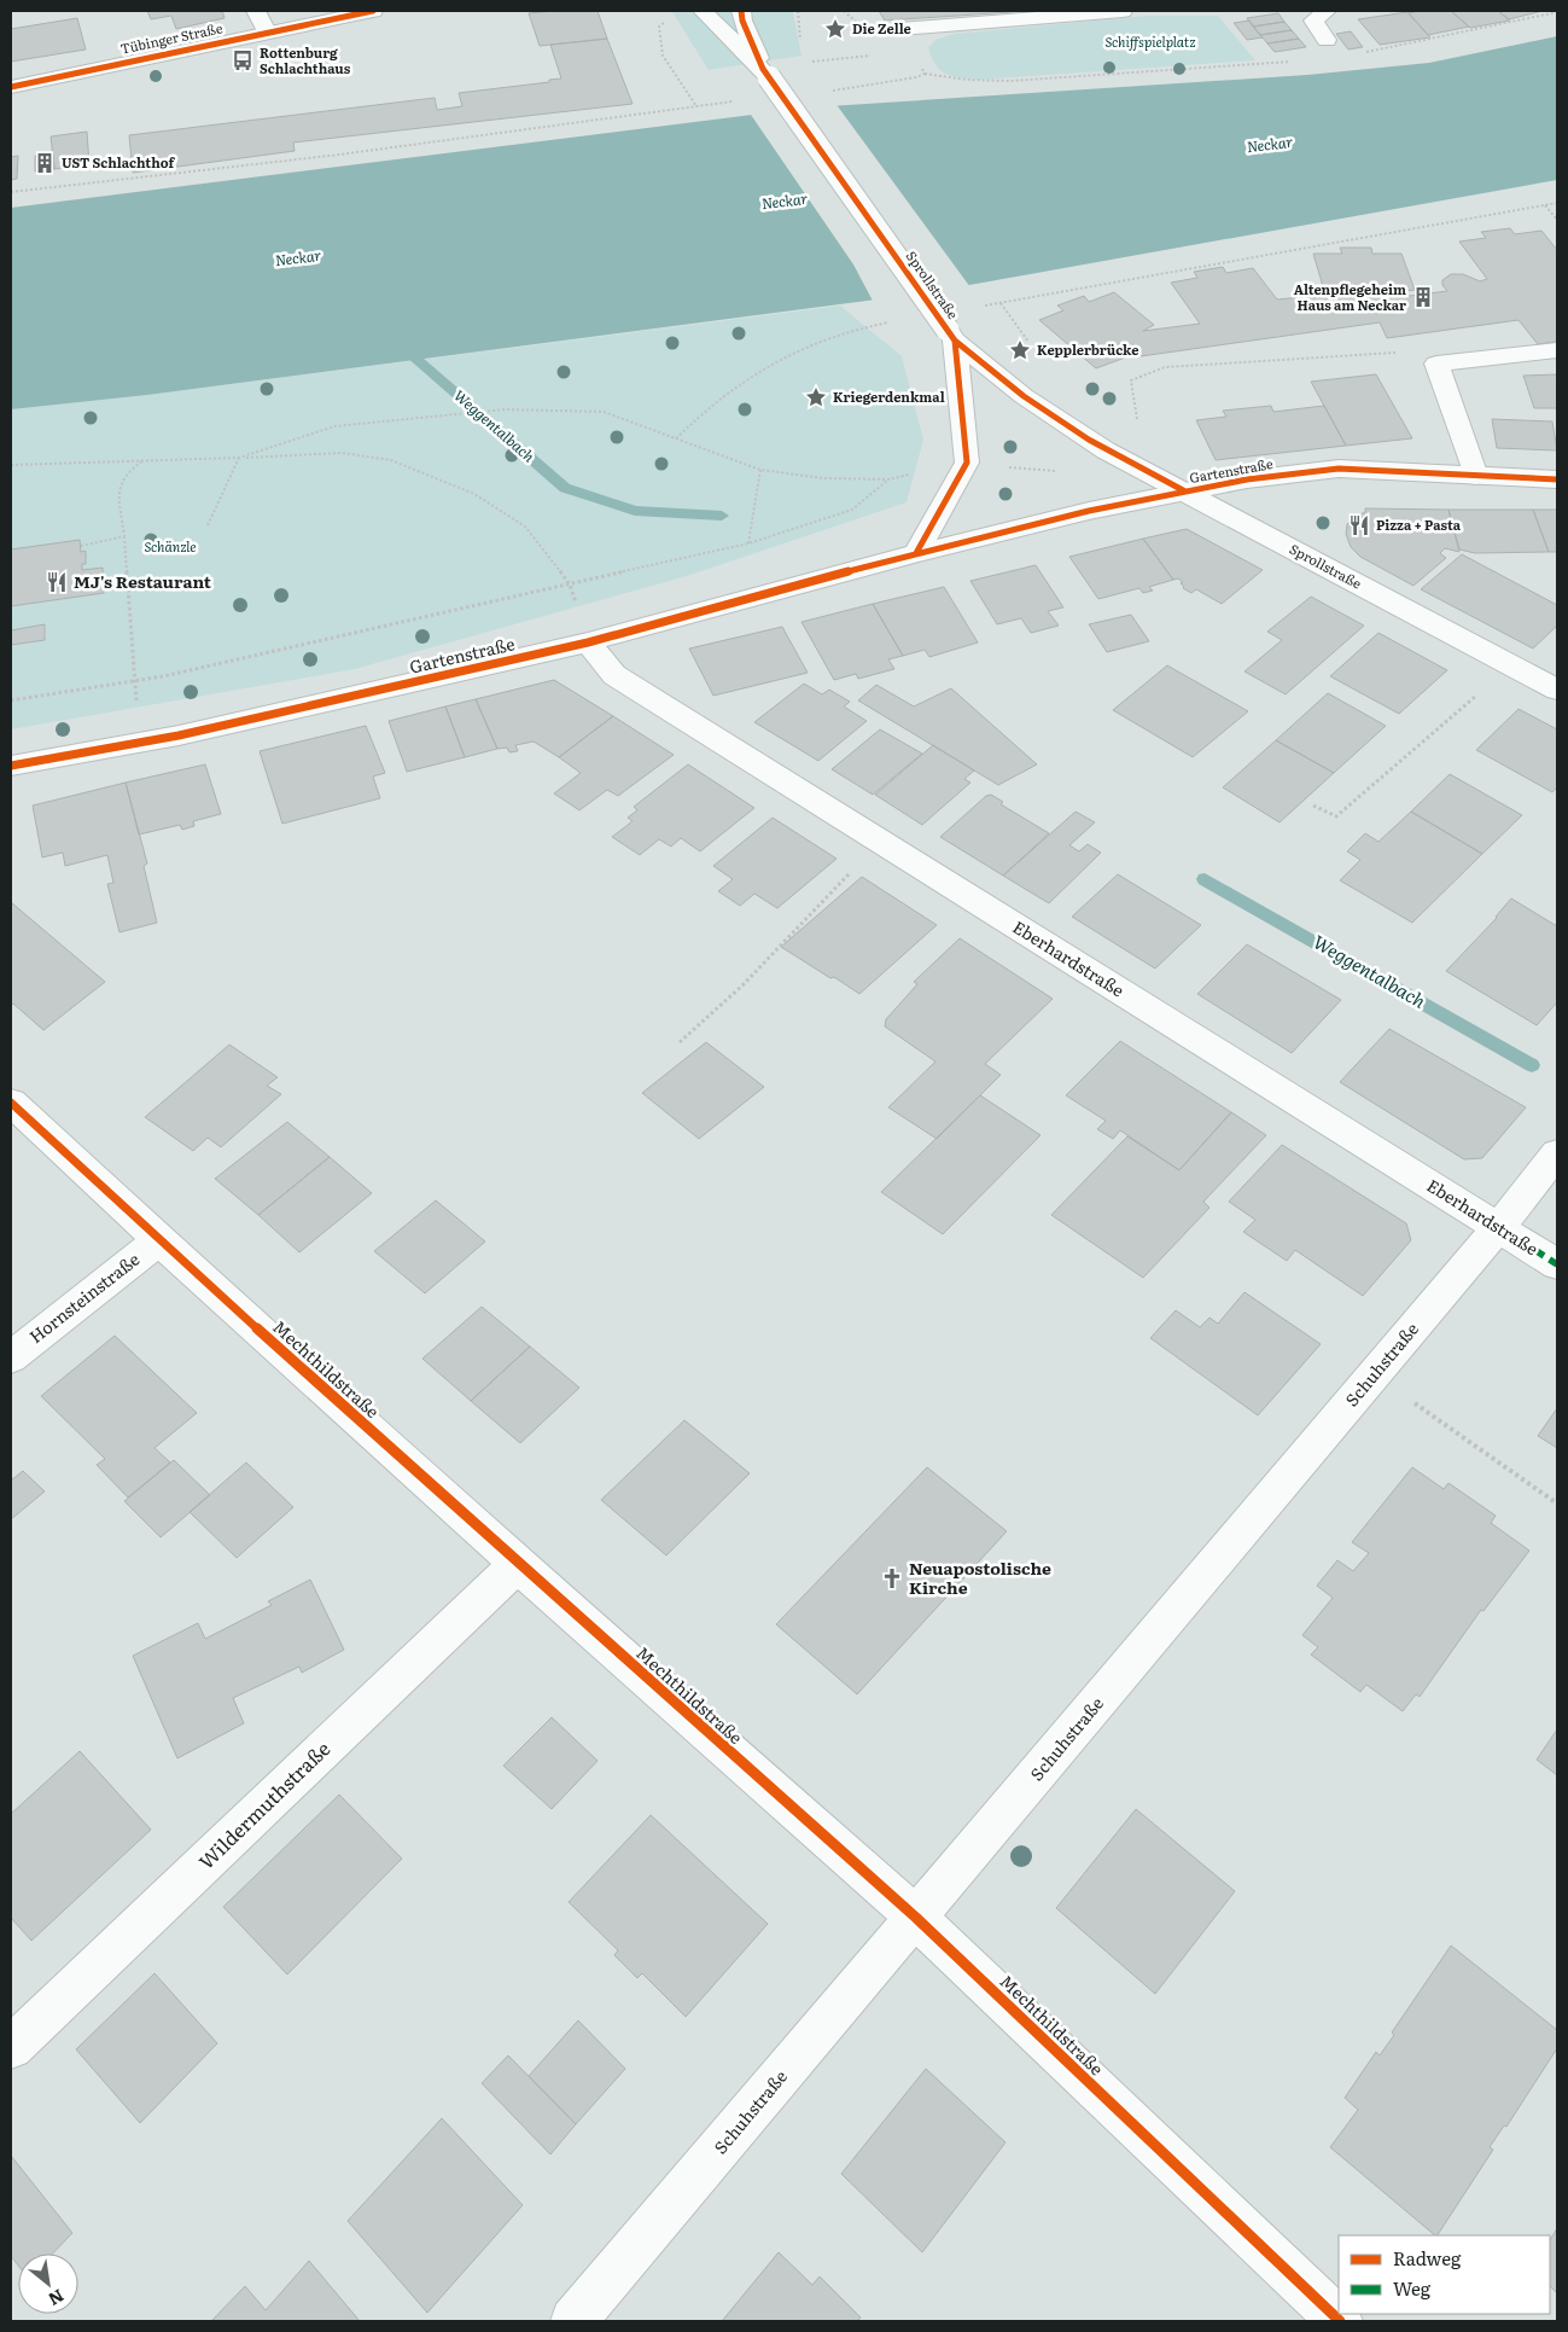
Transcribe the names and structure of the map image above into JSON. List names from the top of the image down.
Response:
{
  "streets": {
    "street": [
      "Tübinger Straße",
      "Sprollstraße",
      "Gartenstraße",
      "Eberhardstraße",
      "Hornsteinstraße",
      "Schuhstraße",
      "Mechthildstraße",
      "Wildermuthstraße"
    ]
  },
  "crossings": [
    ["Sprollstraße", "Gartenstraße"],
    ["Gartenstraße", "Eberhardstraße"],
    ["Eberhardstraße", "Schuhstraße"],
    ["Hornsteinstraße", "Mechthildstraße"],
    ["Schuhstraße", "Mechthildstraße"],
    ["Mechthildstraße", "Wildermuthstraße"]
  ],
  "water": ["Neckar", "Weggentalbach"],
  "parks": ["Schiffspielplatz", "Schänzle"],
  "places": {
    "place": ["Die Zelle", "Kepplerbrücke", "Kriegerdenkmal"],
    "bus stop": ["Rottenburg Schlachthaus"],
    "building": ["UST Schlachthof", "Altenpflegeheim Haus am Neckar"],
    "restaurant": ["Pizza + Pasta", "MJ's Restaurant"],
    "church": ["Neuapostolische Kirche"]
  },
  "legend": ["Radweg", "Weg"],
  "north": "bottom right"
}
